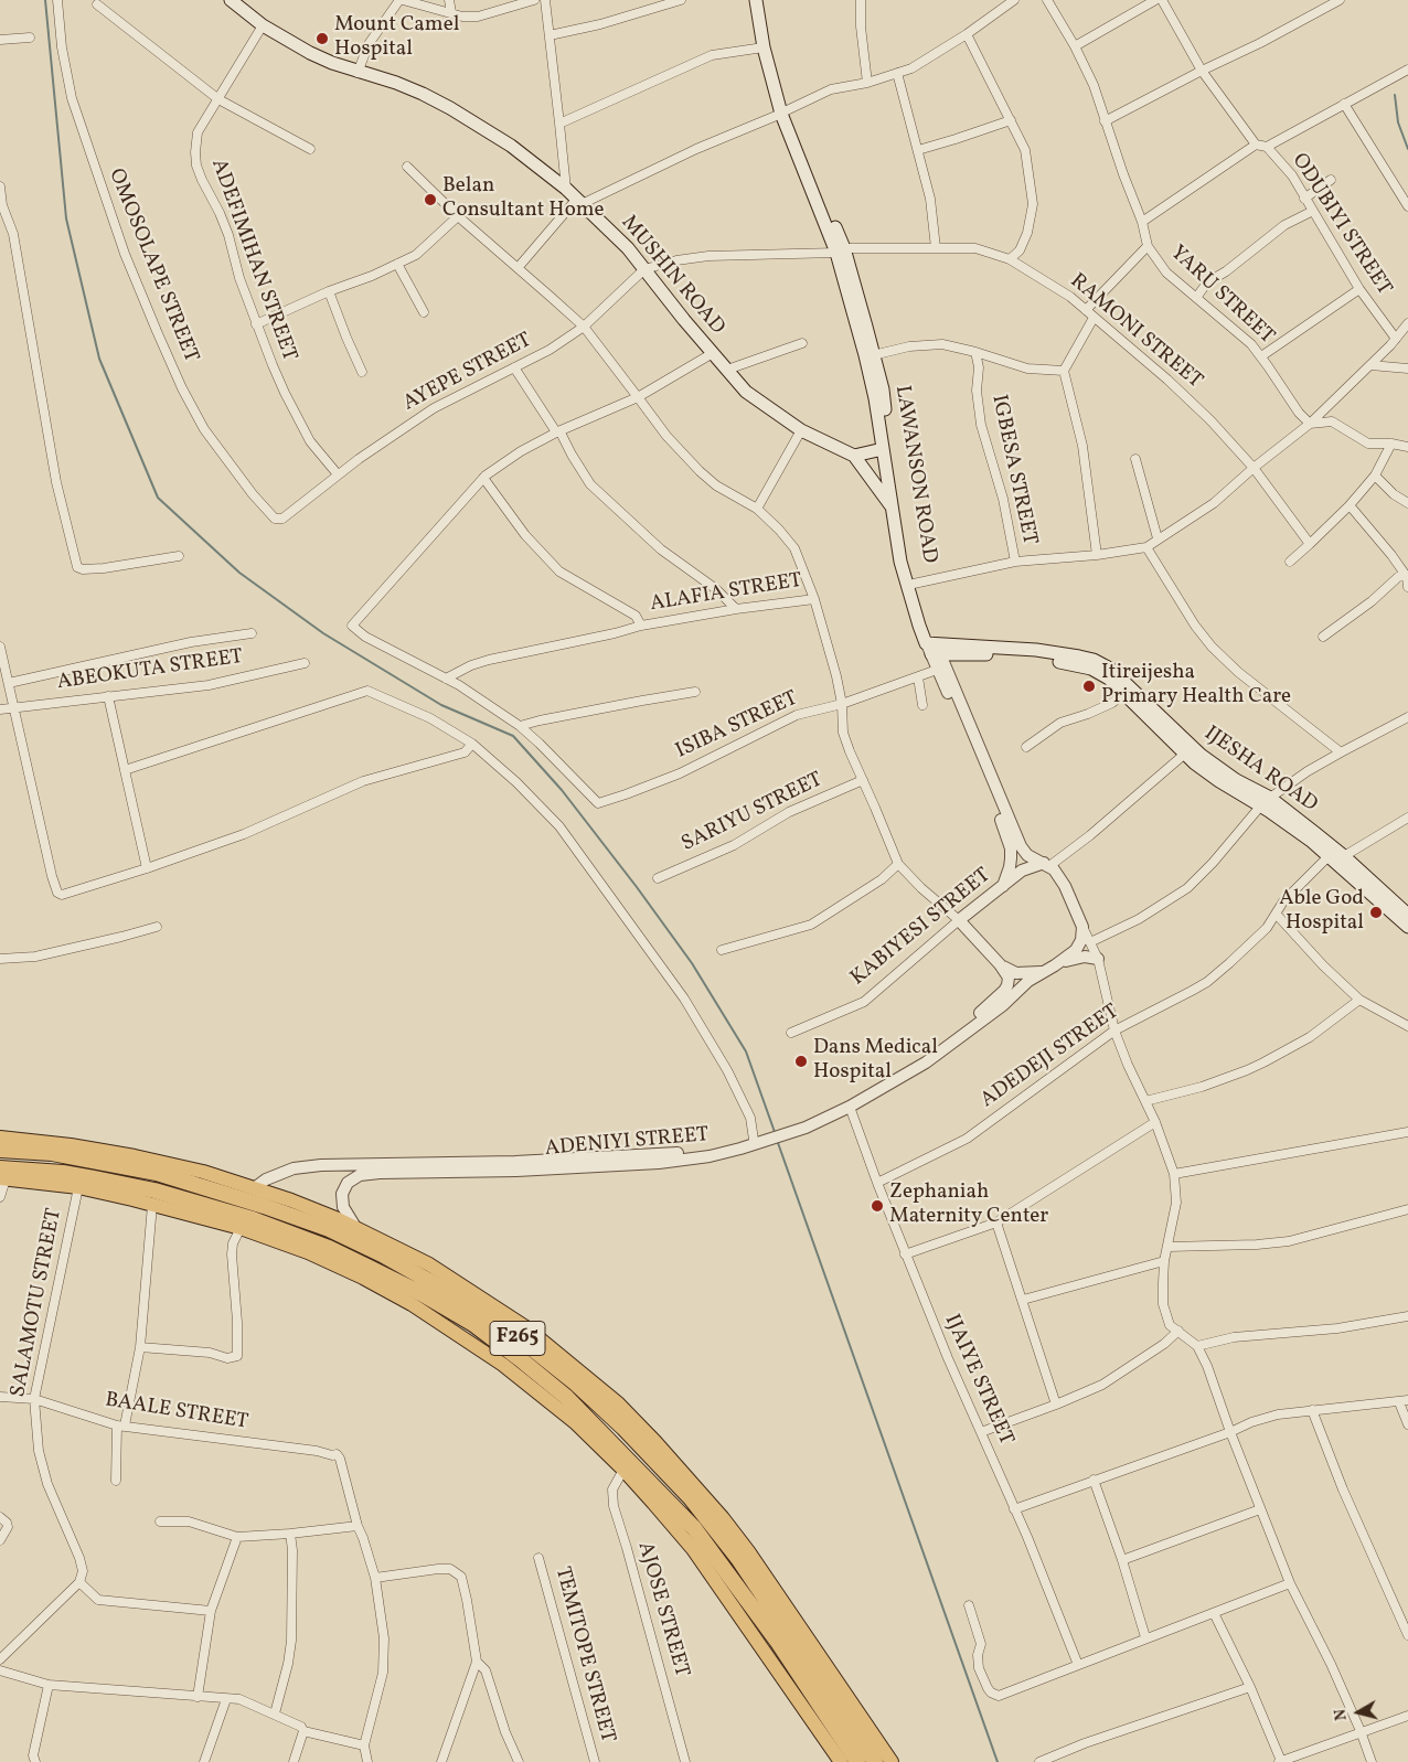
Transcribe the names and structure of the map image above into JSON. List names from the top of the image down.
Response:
{
  "streets": {
    "highway": ["F265"],
    "main road": ["MUSHIN ROAD", "LAWANSON ROAD", "IJESHA ROAD"],
    "street": [
      "ODUBIYI STREET",
      "ADEFIMIHAN STREET",
      "OMOSOLAPE STREET",
      "YARU STREET",
      "RAMONI STREET",
      "AYEPE STREET",
      "IGBESA STREET",
      "ALAFIA STREET",
      "ABEOKUTA STREET",
      "ISIBA STREET",
      "SARIYU STREET",
      "KABIYESI STREET",
      "ADEDEJI STREET",
      "ADENIYI STREET",
      "SALAMOTU STREET",
      "IJAIYE STREET",
      "BAALE STREET",
      "AJOSE STREET",
      "TEMITOPE STREET"
    ]
  },
  "crossings": [
    ["ADEFIMIHAN STREET", "MUSHIN ROAD"],
    ["ADEFIMIHAN STREET", "AYEPE STREET"],
    ["OMOSOLAPE STREET", "AYEPE STREET"],
    ["MUSHIN ROAD", "RAMONI STREET"],
    ["MUSHIN ROAD", "AYEPE STREET"],
    ["RAMONI STREET", "AYEPE STREET"],
    ["RAMONI STREET", "LAWANSON ROAD"],
    ["AYEPE STREET", "ALAFIA STREET"],
    ["LAWANSON ROAD", "IJESHA ROAD"],
    ["LAWANSON ROAD", "KABIYESI STREET"],
    ["LAWANSON ROAD", "ADENIYI STREET"],
    ["IJESHA ROAD", "ADEDEJI STREET"],
    ["KABIYESI STREET", "ADENIYI STREET"],
    ["ADEDEJI STREET", "IJAIYE STREET"],
    ["ADENIYI STREET", "IJAIYE STREET"],
    ["SALAMOTU STREET", "BAALE STREET"]
  ],
  "places": [
    "Mount Camel Hospital",
    "Belan Consultant Home",
    "Itireijesha Primary Health Care",
    "Able God Hospital",
    "Dans Medical Hospital",
    "Zephaniah Maternity Center"
  ],
  "north": "left"
}
